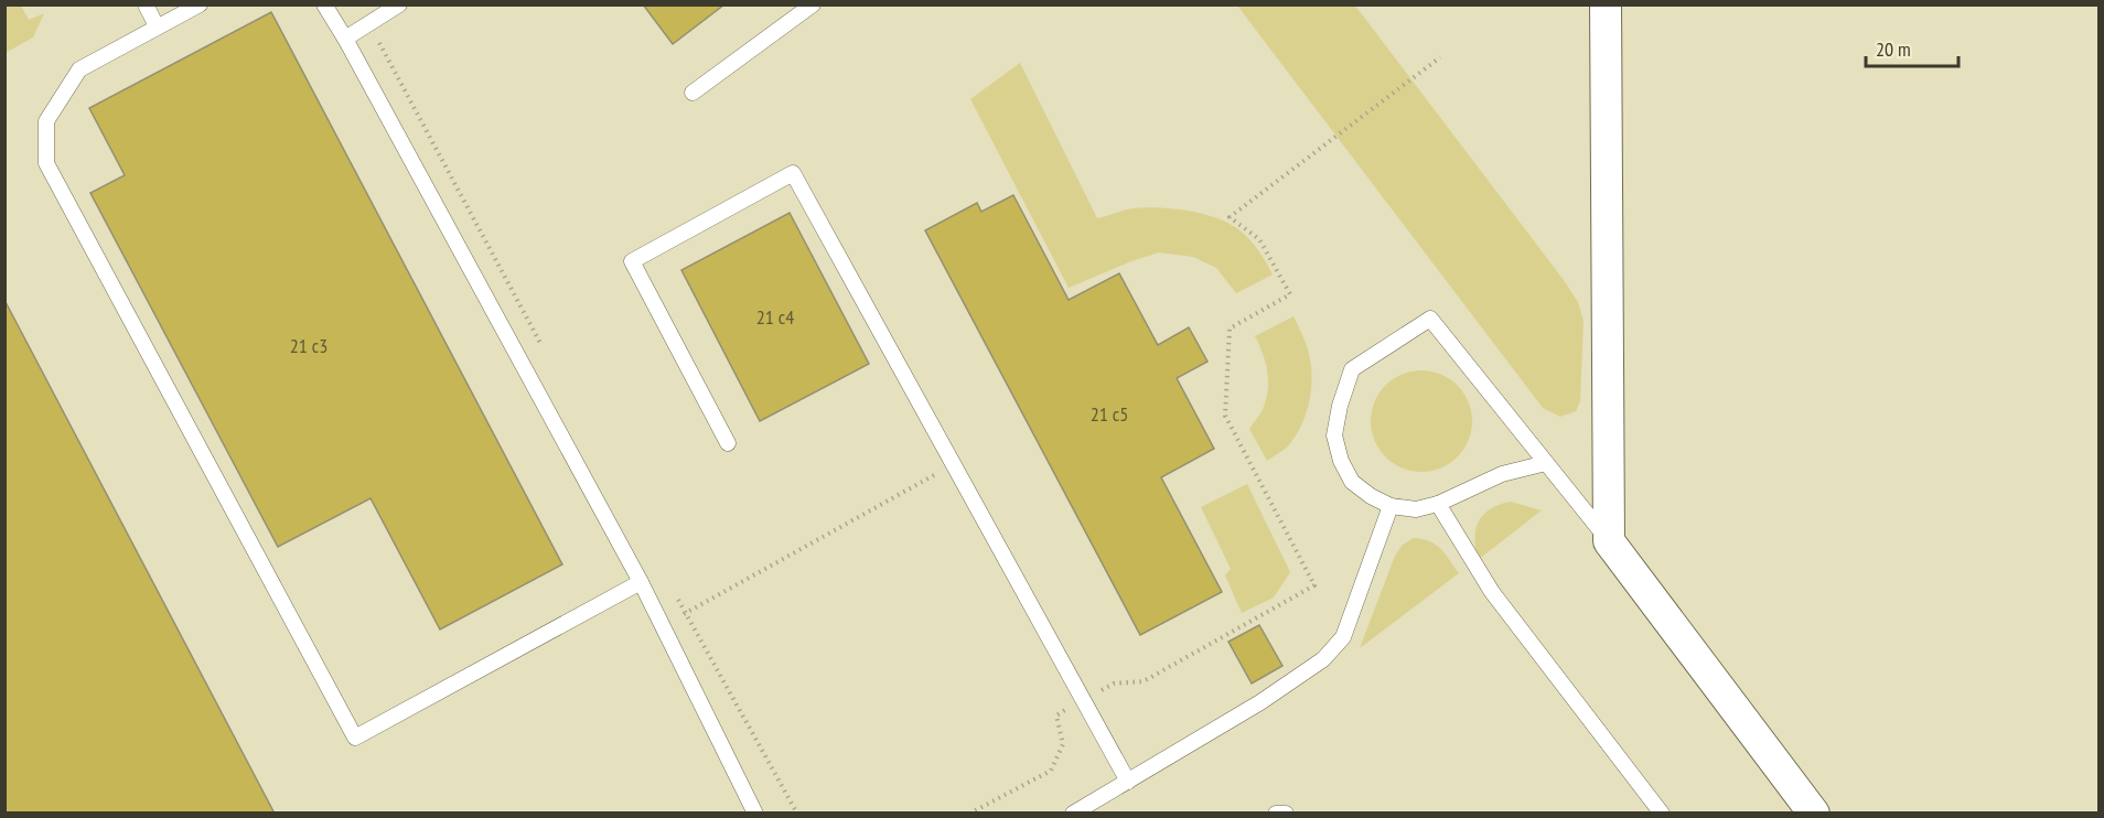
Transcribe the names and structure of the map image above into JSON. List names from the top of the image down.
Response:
{
  "house_numbers": ["21 с4", "21 с3", "21 с5"],
  "scale_bar": "20 m"
}
